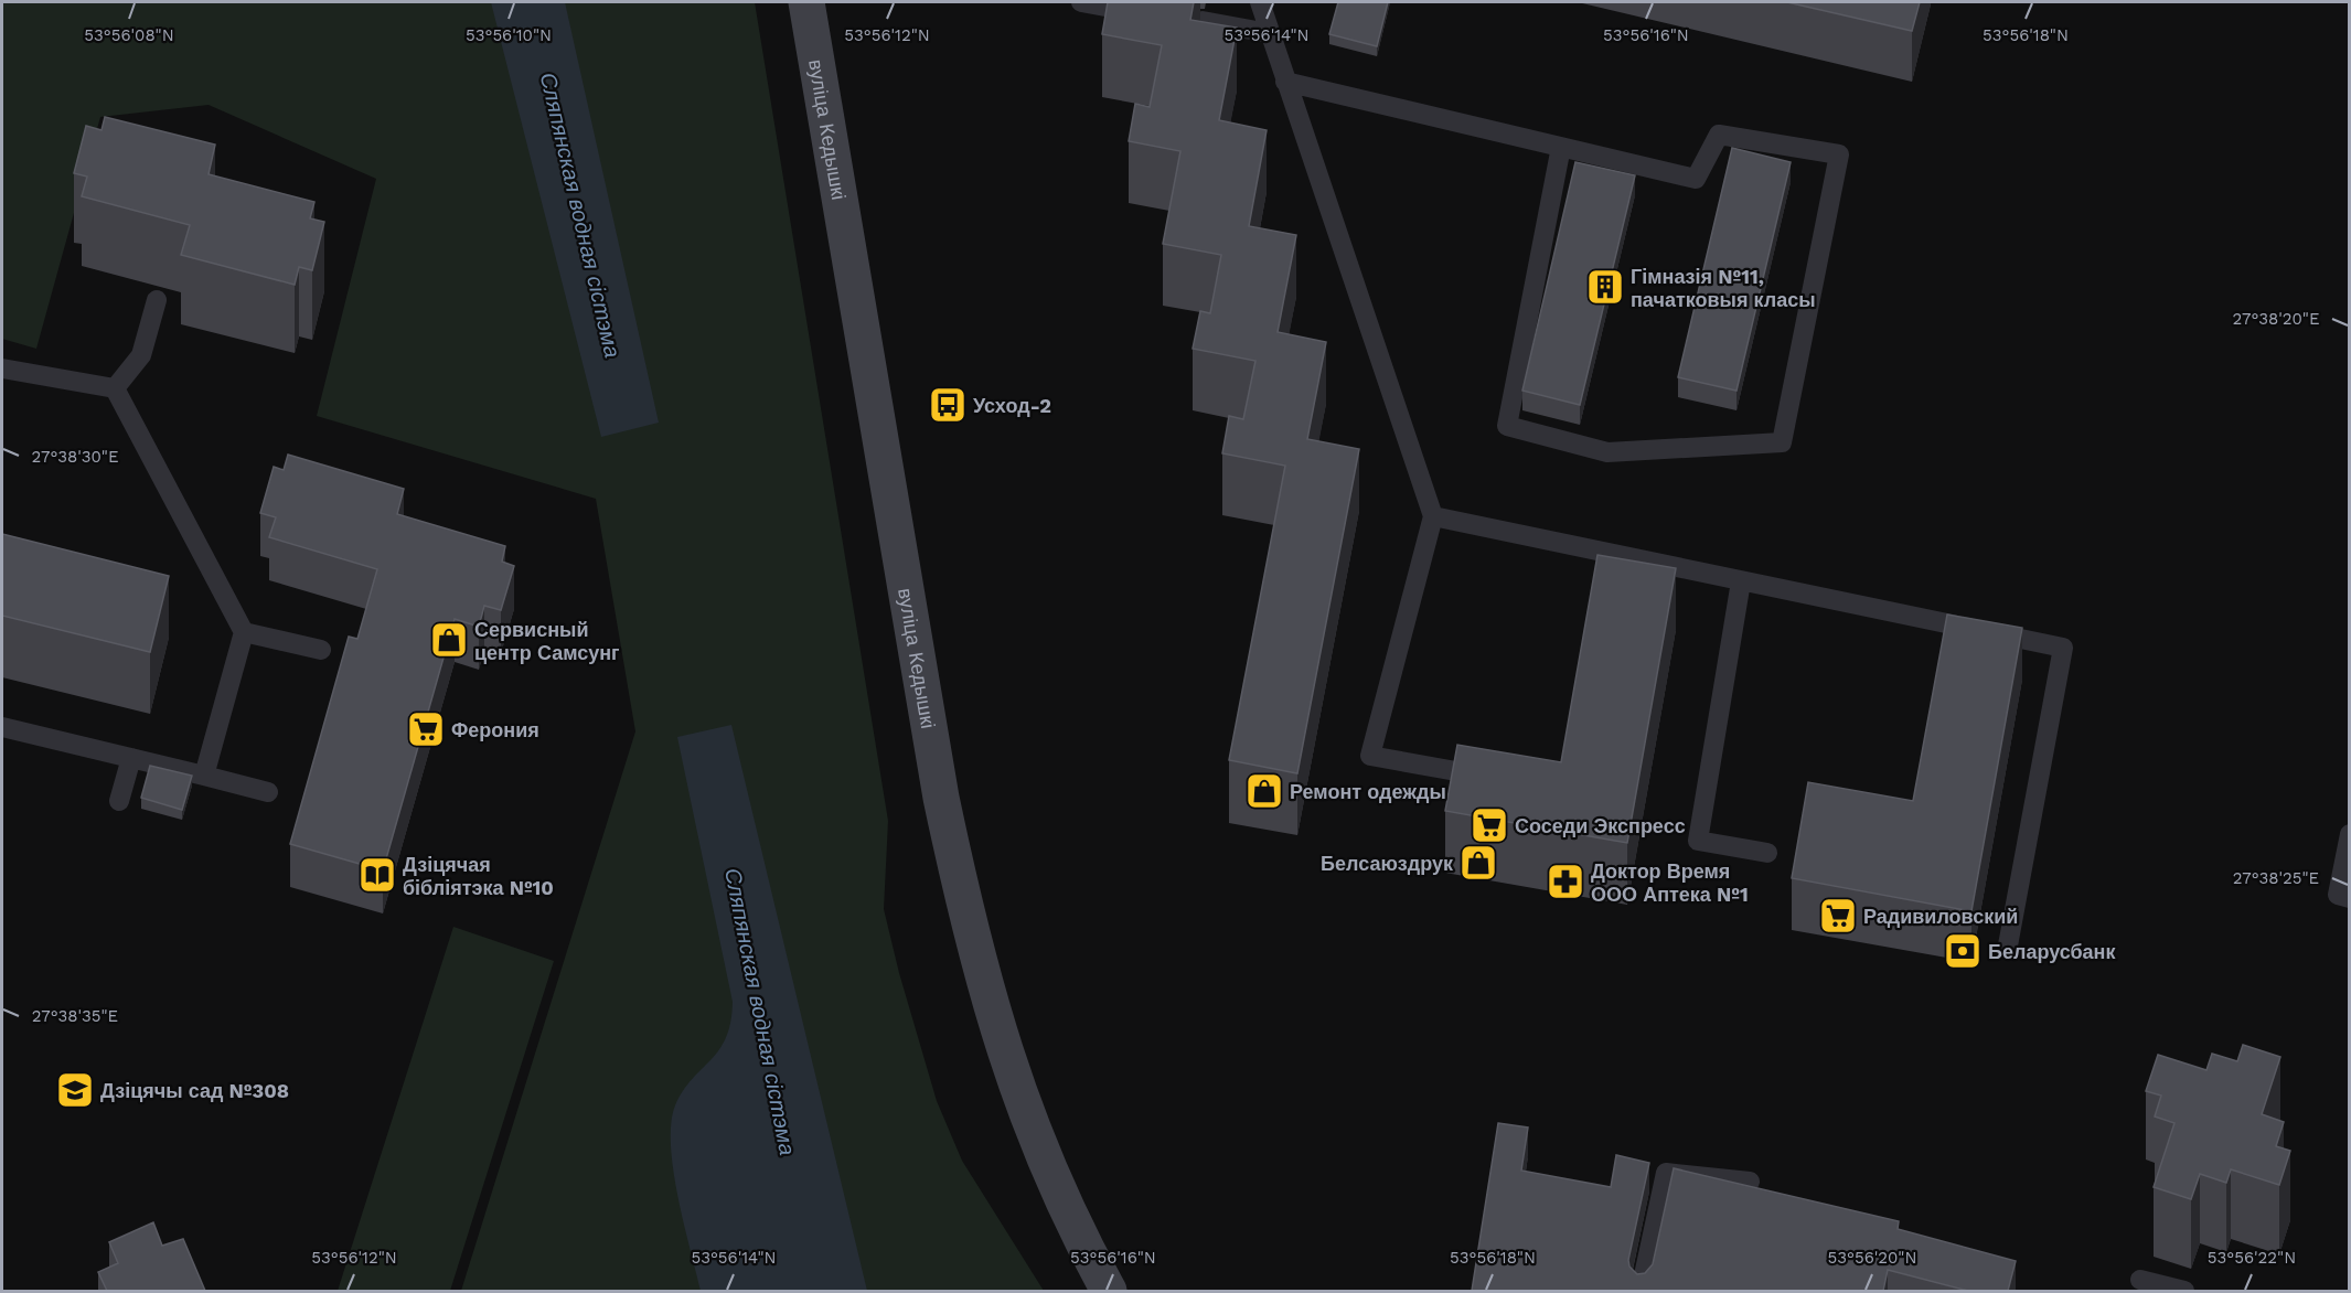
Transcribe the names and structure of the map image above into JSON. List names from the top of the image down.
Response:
{
  "streets": {
    "street": ["вуліца Кедышкі"]
  },
  "water": ["Сляпянская водная сістэма"],
  "places": {
    "building": ["Гімназія №11, пачатковыя класы"],
    "bus stop": ["Усход-2"],
    "shop": ["Сервисный центр Самсунг", "Ремонт одежды", "Белсаюздрук"],
    "supermarket": ["Ферония", "Соседи Экспресс", "Радивиловский"],
    "library": ["Дзіцячая бібліятэка №10"],
    "pharmacy": ["Доктор Время ООО Аптека №1"],
    "bank": ["Беларусбанк"],
    "school or university": ["Дзіцячы сад №308"]
  },
  "coordinates": [
    "53°56'08\"N",
    "53°56'10\"N",
    "53°56'12\"N",
    "53°56'14\"N",
    "53°56'16\"N",
    "53°56'18\"N",
    "27°38'20\"E",
    "27°38'30\"E",
    "27°38'25\"E",
    "27°38'35\"E",
    "53°56'20\"N",
    "53°56'22\"N"
  ]
}
